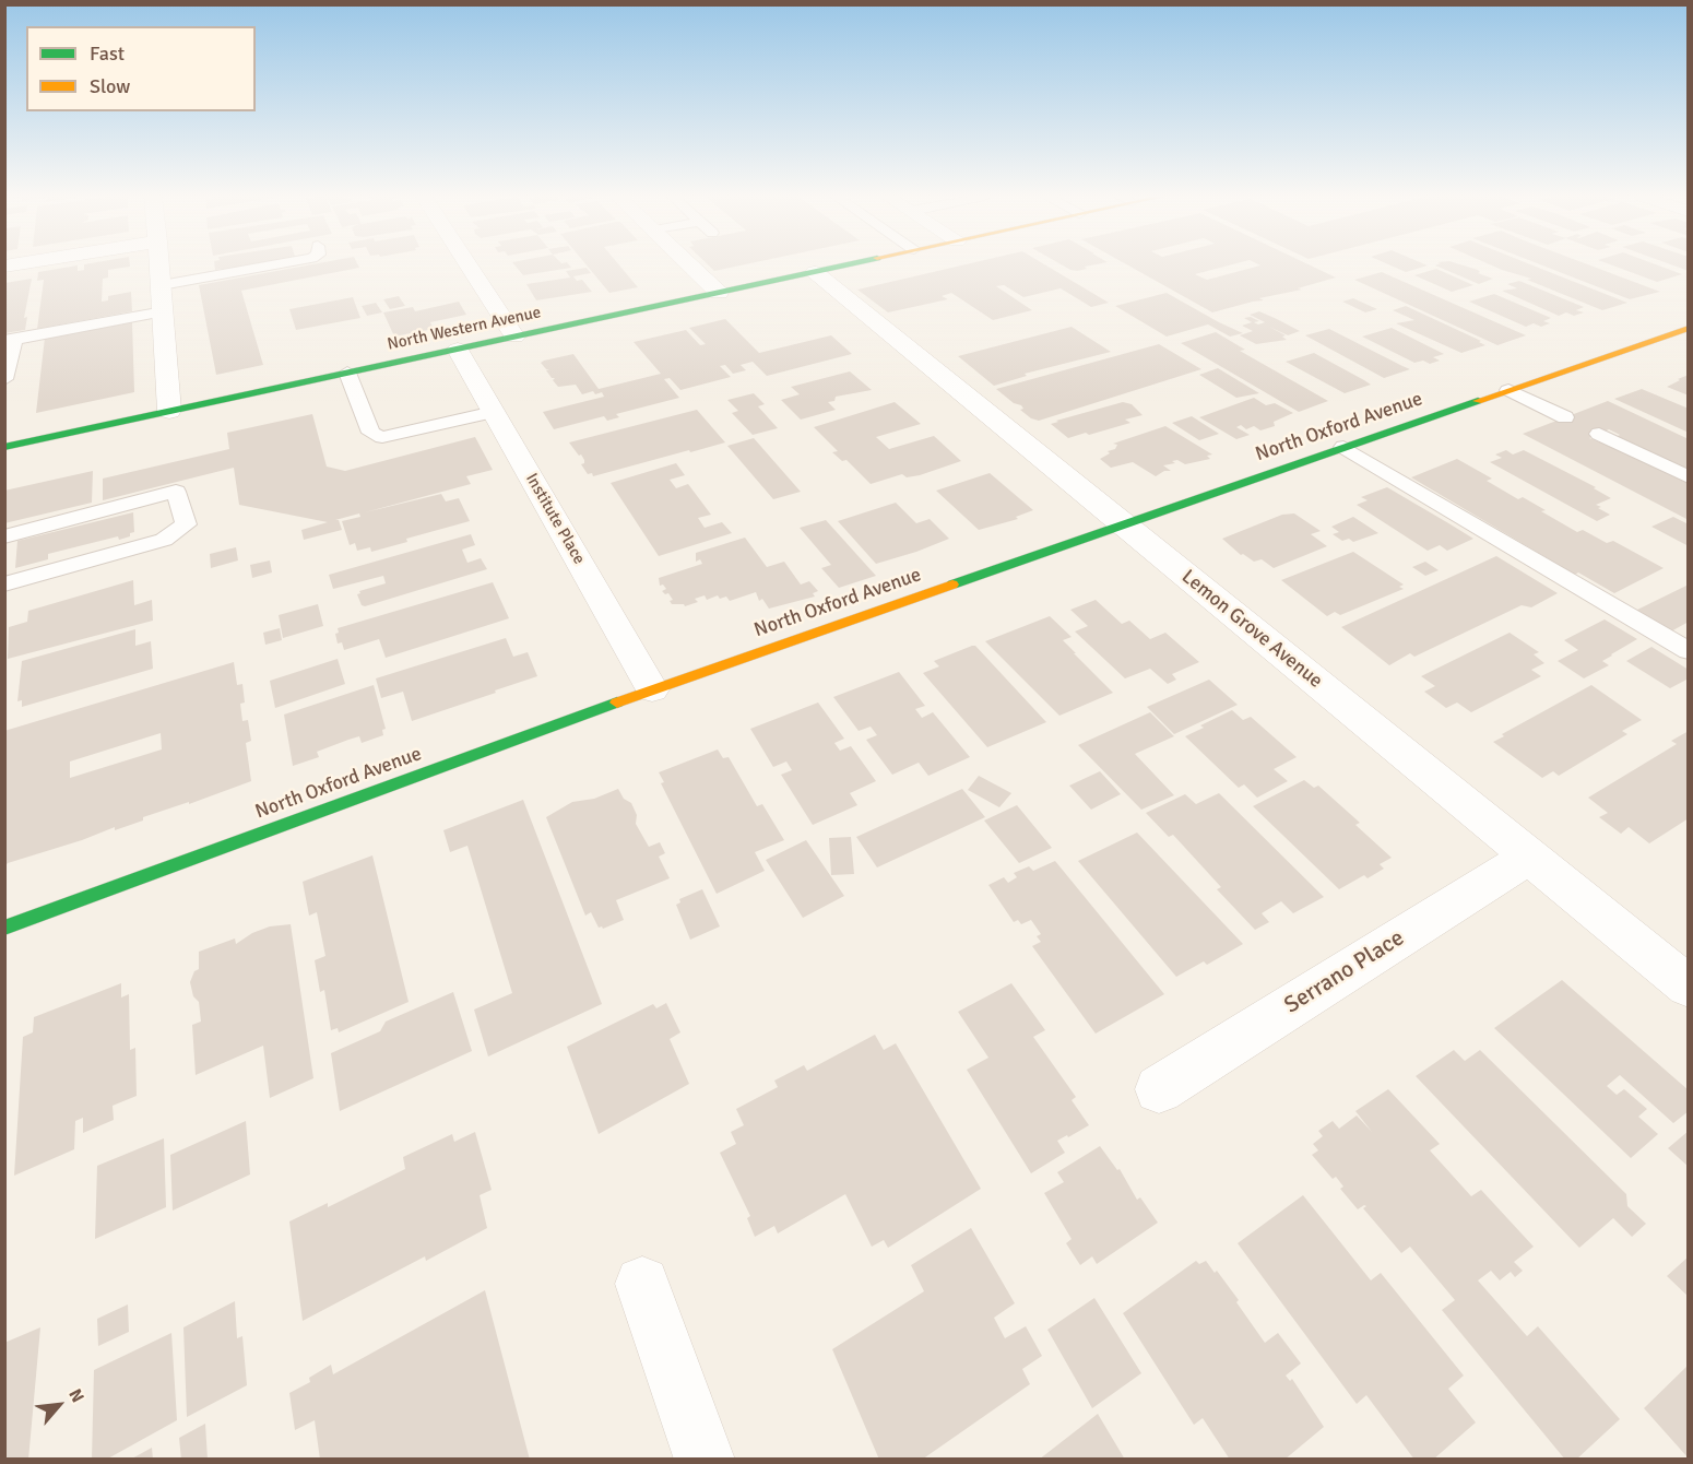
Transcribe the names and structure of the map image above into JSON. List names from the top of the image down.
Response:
{
  "streets": {
    "street": [
      "North Western Avenue",
      "North Oxford Avenue",
      "Institute Place",
      "Lemon Grove Avenue",
      "Serrano Place"
    ]
  },
  "crossings": [
    ["North Western Avenue", "Institute Place"],
    ["North Western Avenue", "Lemon Grove Avenue"],
    ["North Oxford Avenue", "Institute Place"],
    ["North Oxford Avenue", "Lemon Grove Avenue"],
    ["Lemon Grove Avenue", "Serrano Place"]
  ],
  "legend": ["Fast", "Slow"],
  "north": "top right"
}
